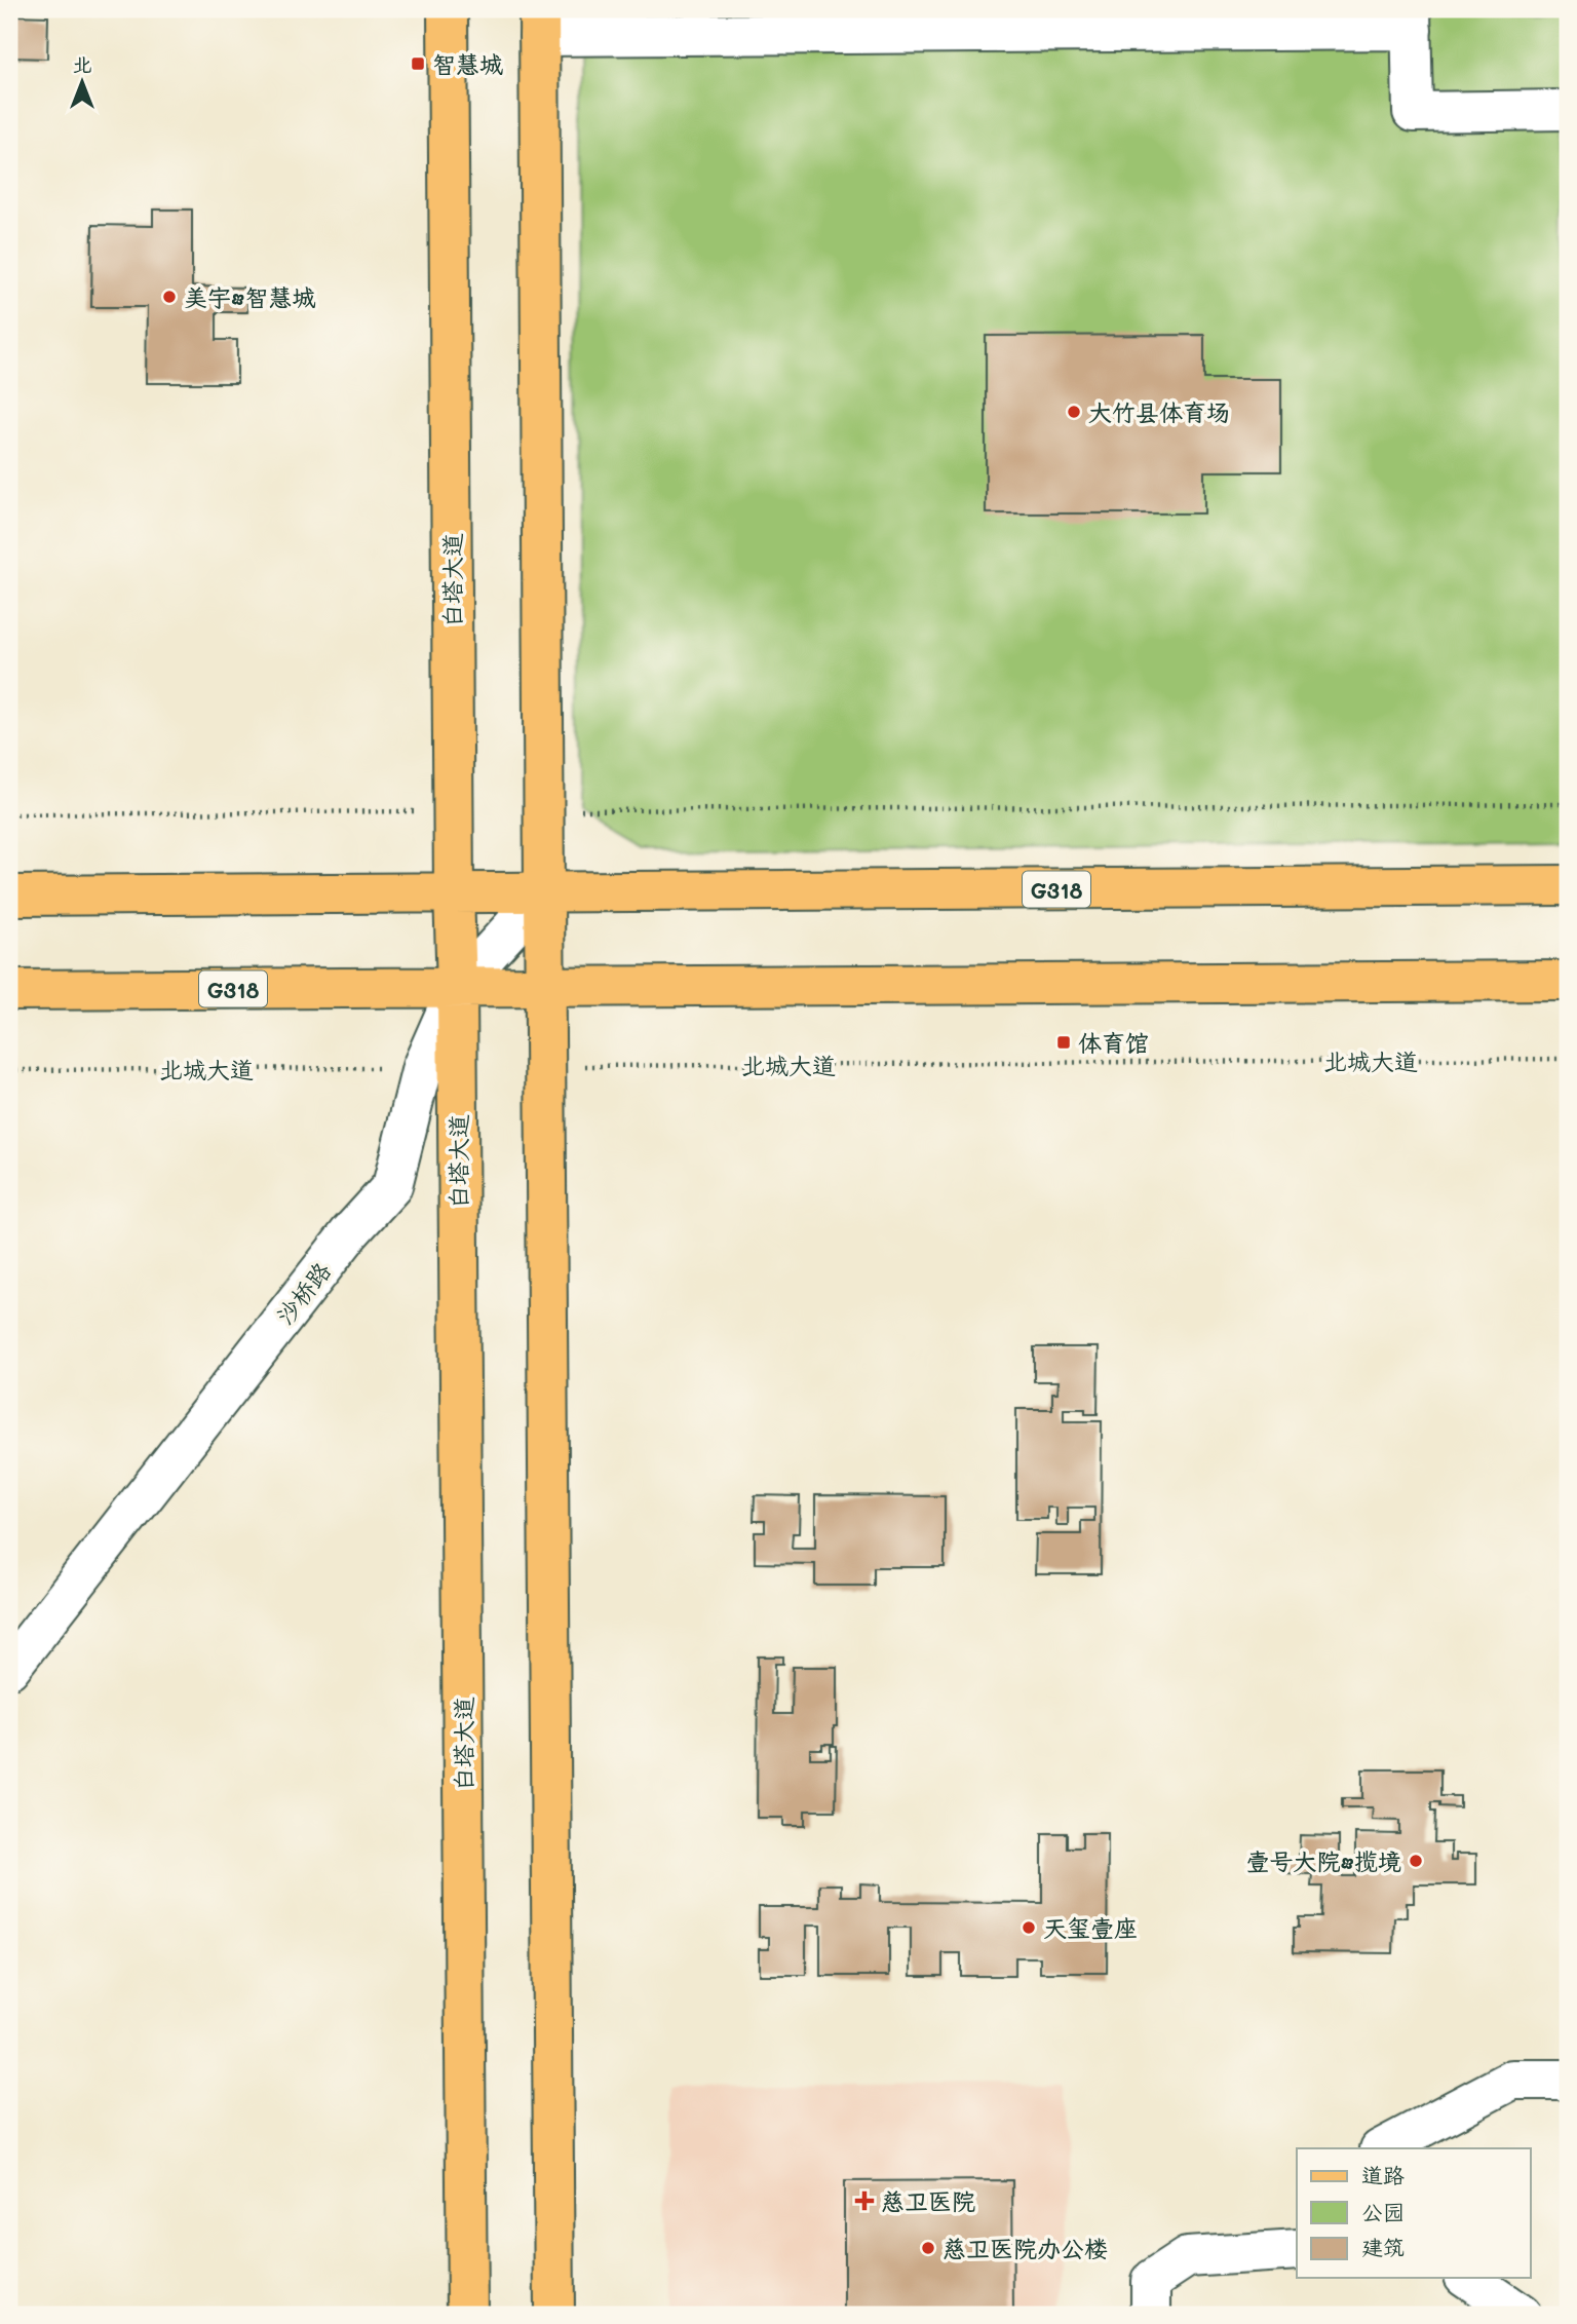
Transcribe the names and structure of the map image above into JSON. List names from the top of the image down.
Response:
{
  "streets": {
    "main road": ["白塔大道", "G318"],
    "street": ["沙桥路"],
    "path": ["北城大道"]
  },
  "crossings": [
    ["白塔大道", "G318"],
    ["白塔大道", "沙桥路"],
    ["G318", "沙桥路"],
    ["北城大道", "沙桥路"]
  ],
  "places": {
    "transit": ["智慧城", "体育馆"],
    "other": [
      "美宇•智慧城",
      "大竹县体育场",
      "壹号大院•揽境",
      "天玺壹座",
      "慈卫医院办公楼"
    ],
    "health": ["慈卫医院"]
  },
  "legend": ["道路", "公园", "建筑"],
  "north": "top"
}
